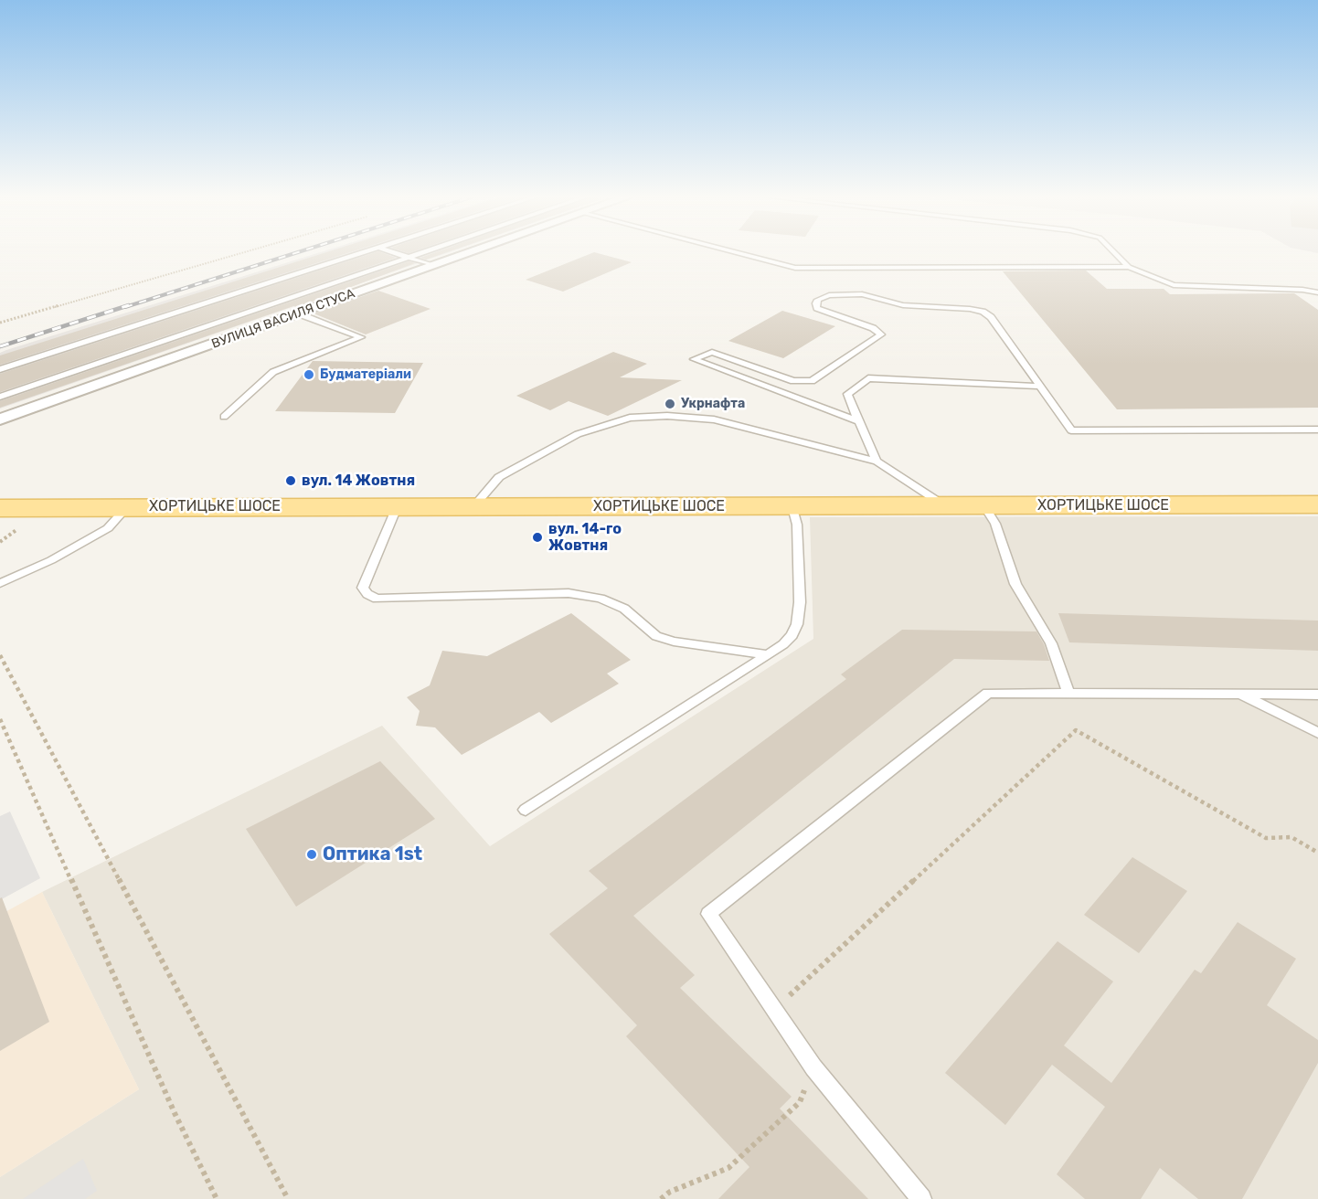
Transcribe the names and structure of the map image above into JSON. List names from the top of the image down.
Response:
{
  "streets": {
    "main road": ["ХОРТИЦЬКЕ ШОСЕ"],
    "street": ["ВУЛИЦЯ ВАСИЛЯ СТУСА"]
  },
  "places": [
    "Будматеріали",
    "Укрнафта",
    "вул. 14 Жовтня",
    "вул. 14-го Жовтня",
    "Оптика 1st"
  ]
}
